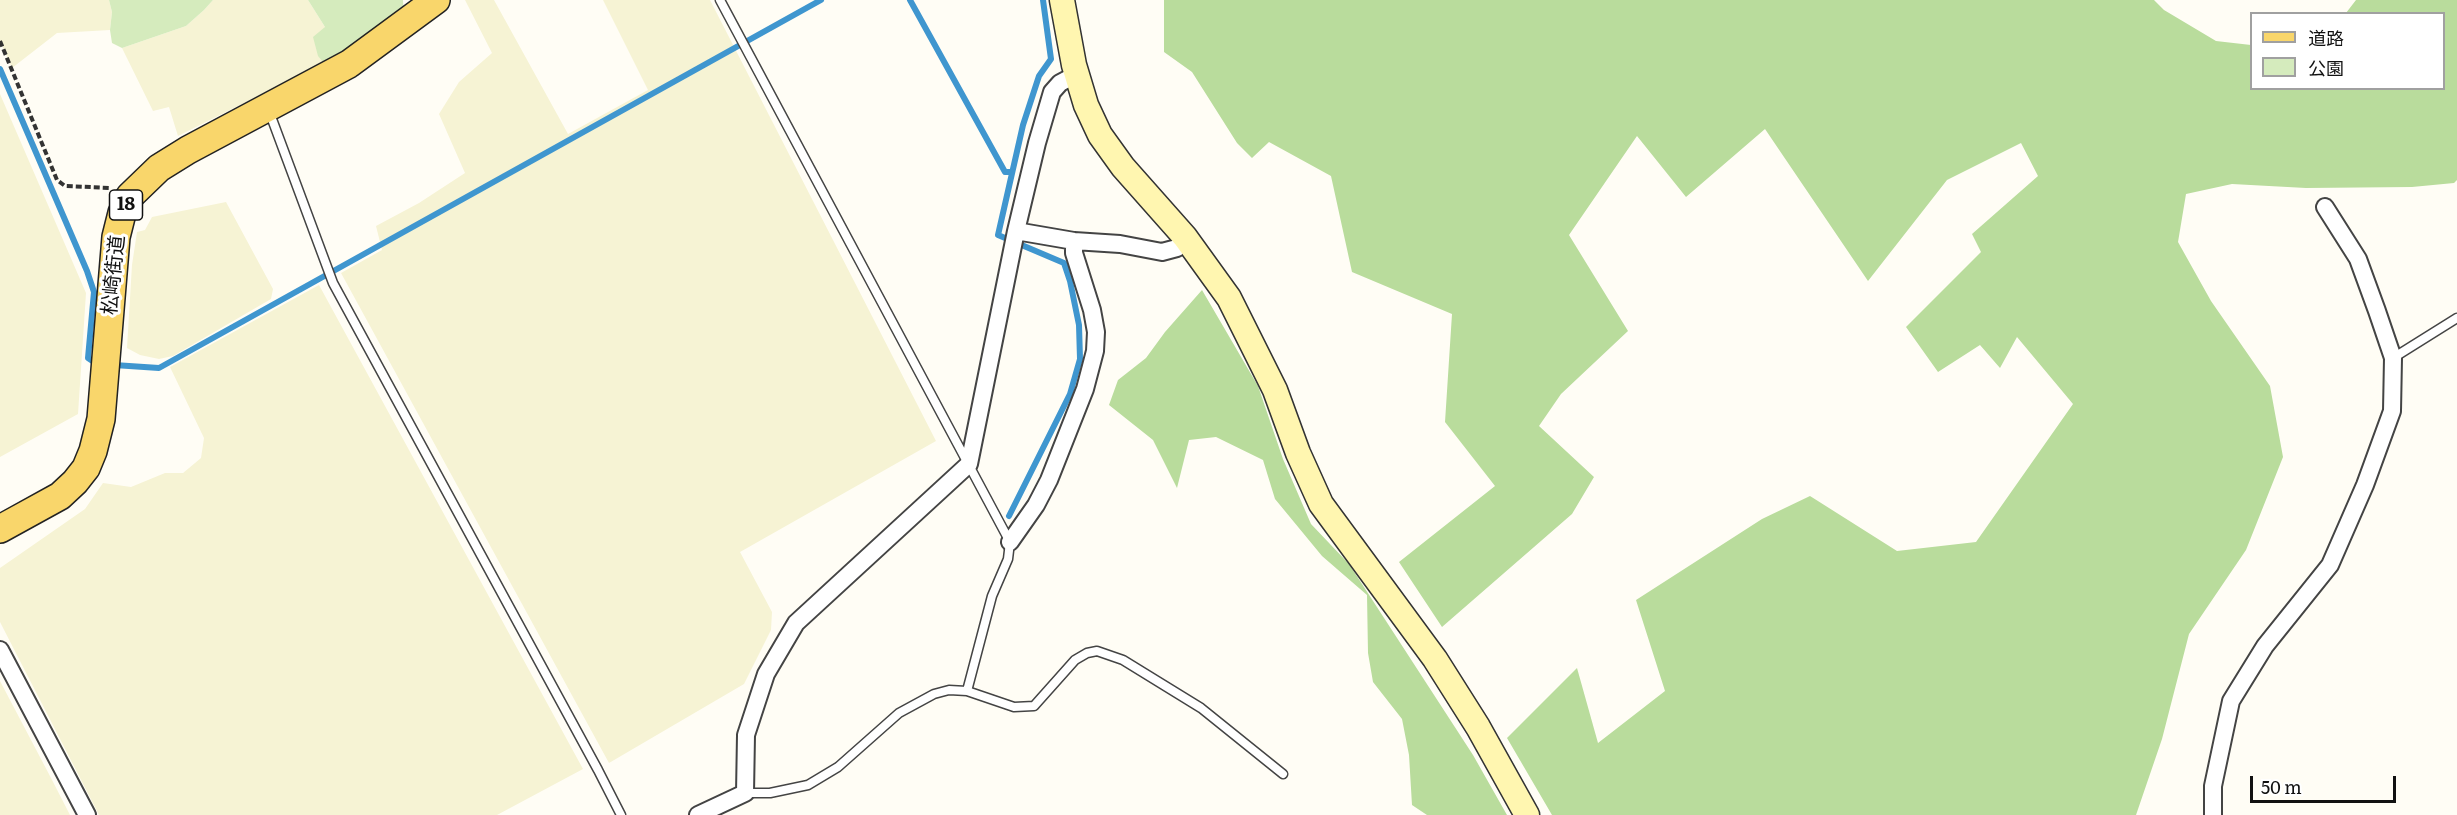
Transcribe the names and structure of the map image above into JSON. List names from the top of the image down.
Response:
{
  "streets": {
    "main road": ["18", "松崎街道"]
  },
  "legend": ["道路", "公園"],
  "scale_bar": "50 m"
}
